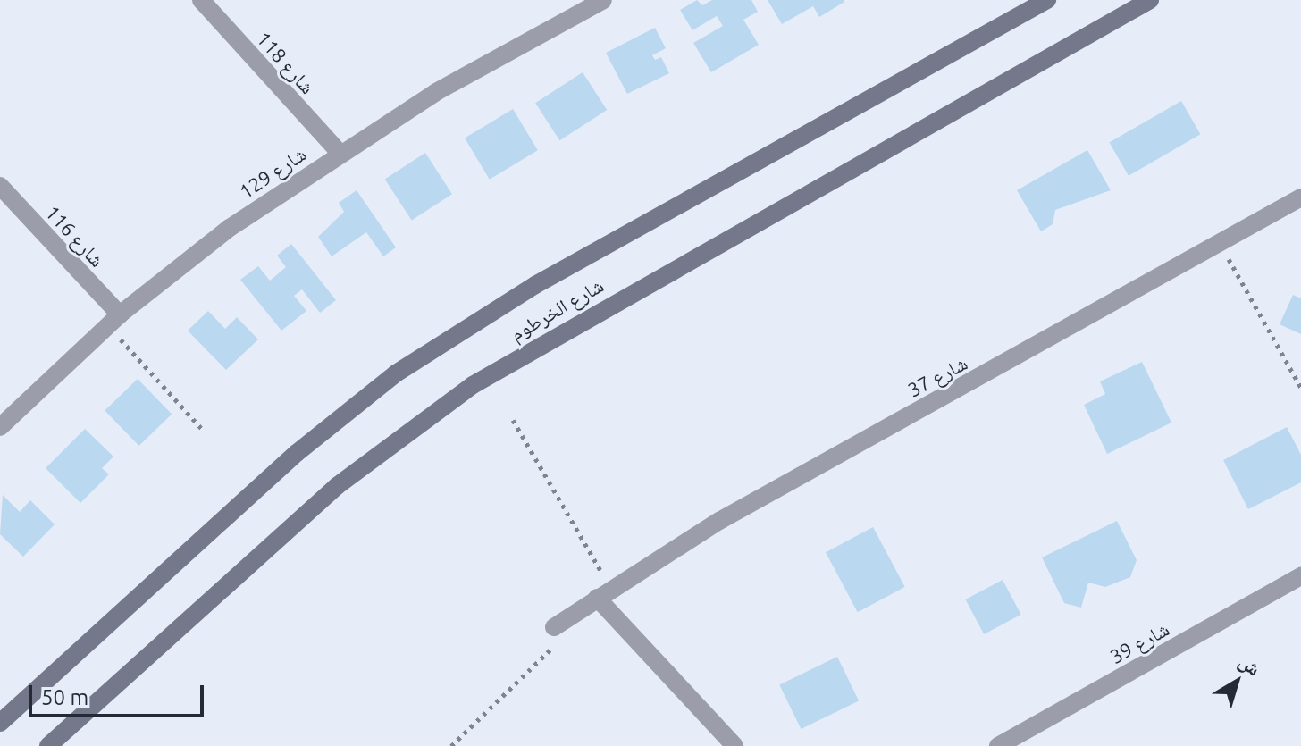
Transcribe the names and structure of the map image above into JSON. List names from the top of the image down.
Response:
{
  "streets": {
    "main road": ["شارع الخرطوم"],
    "street": [
      "شارع 118",
      "شارع 129",
      "شارع 116",
      "شارع 37",
      "شارع 39"
    ]
  },
  "crossings": [
    ["شارع 118", "شارع 129"],
    ["شارع 129", "شارع 116"]
  ],
  "scale_bar": "50 m",
  "north": "top right"
}
